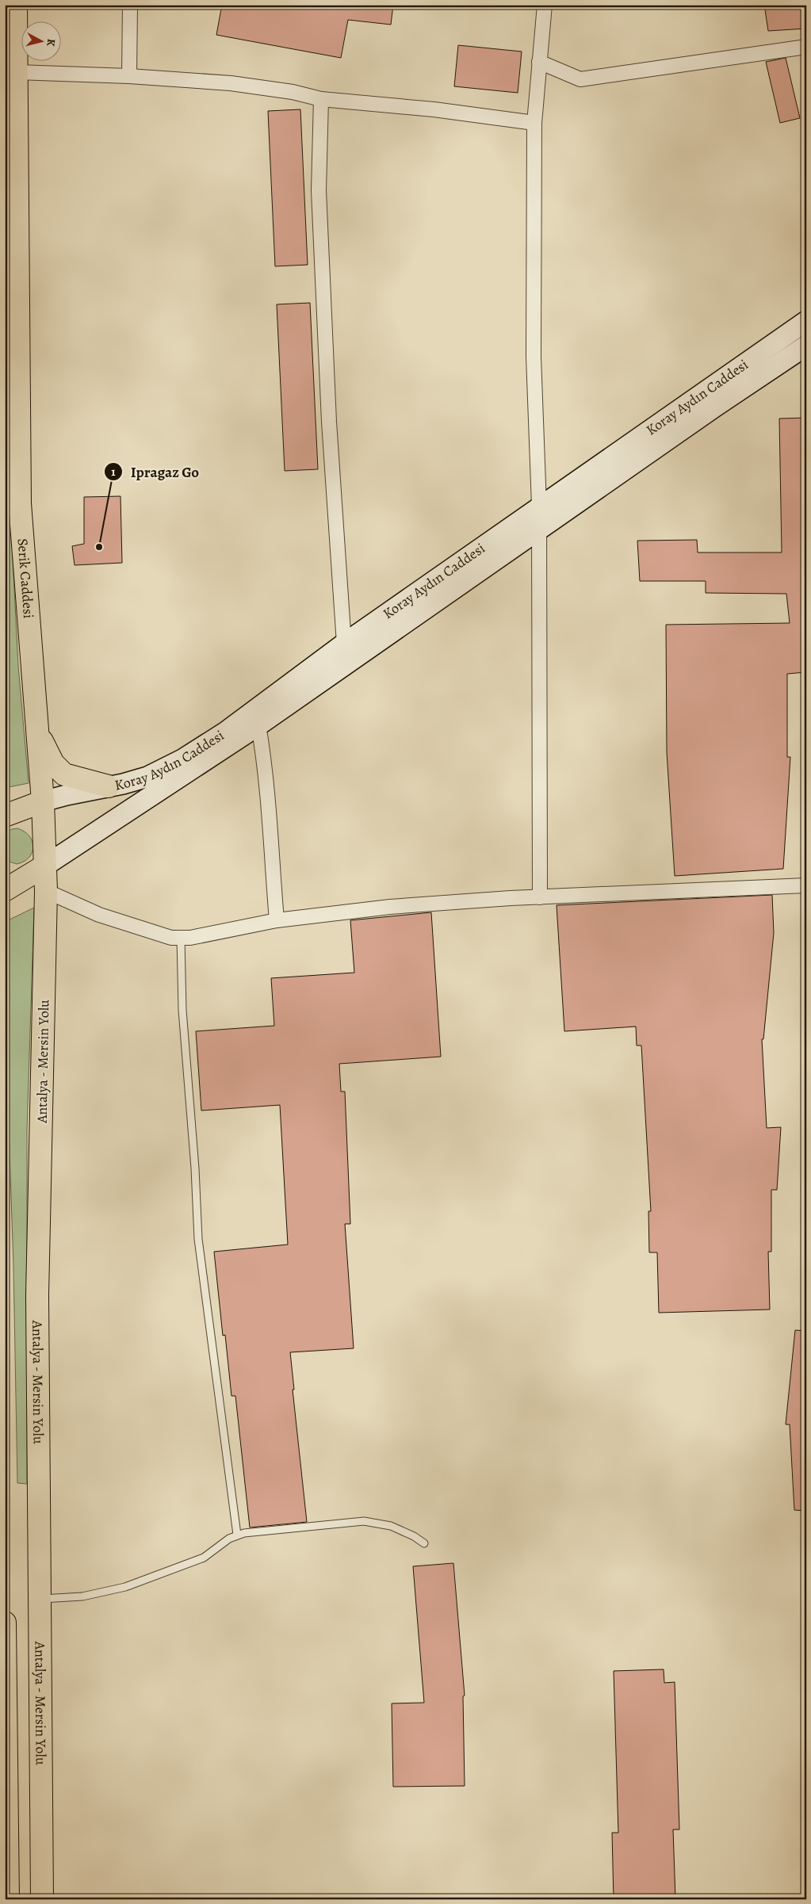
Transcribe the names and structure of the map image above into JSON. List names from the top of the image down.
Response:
{
  "streets": {
    "highway": ["Serik Caddesi", "Antalya - Mersin Yolu"],
    "main road": ["Koray Aydın Caddesi"]
  },
  "crossings": [
    ["Koray Aydın Caddesi", "Serik Caddesi"],
    ["Serik Caddesi", "Antalya - Mersin Yolu"]
  ],
  "places": ["Ipragaz Go"],
  "north": "right"
}
